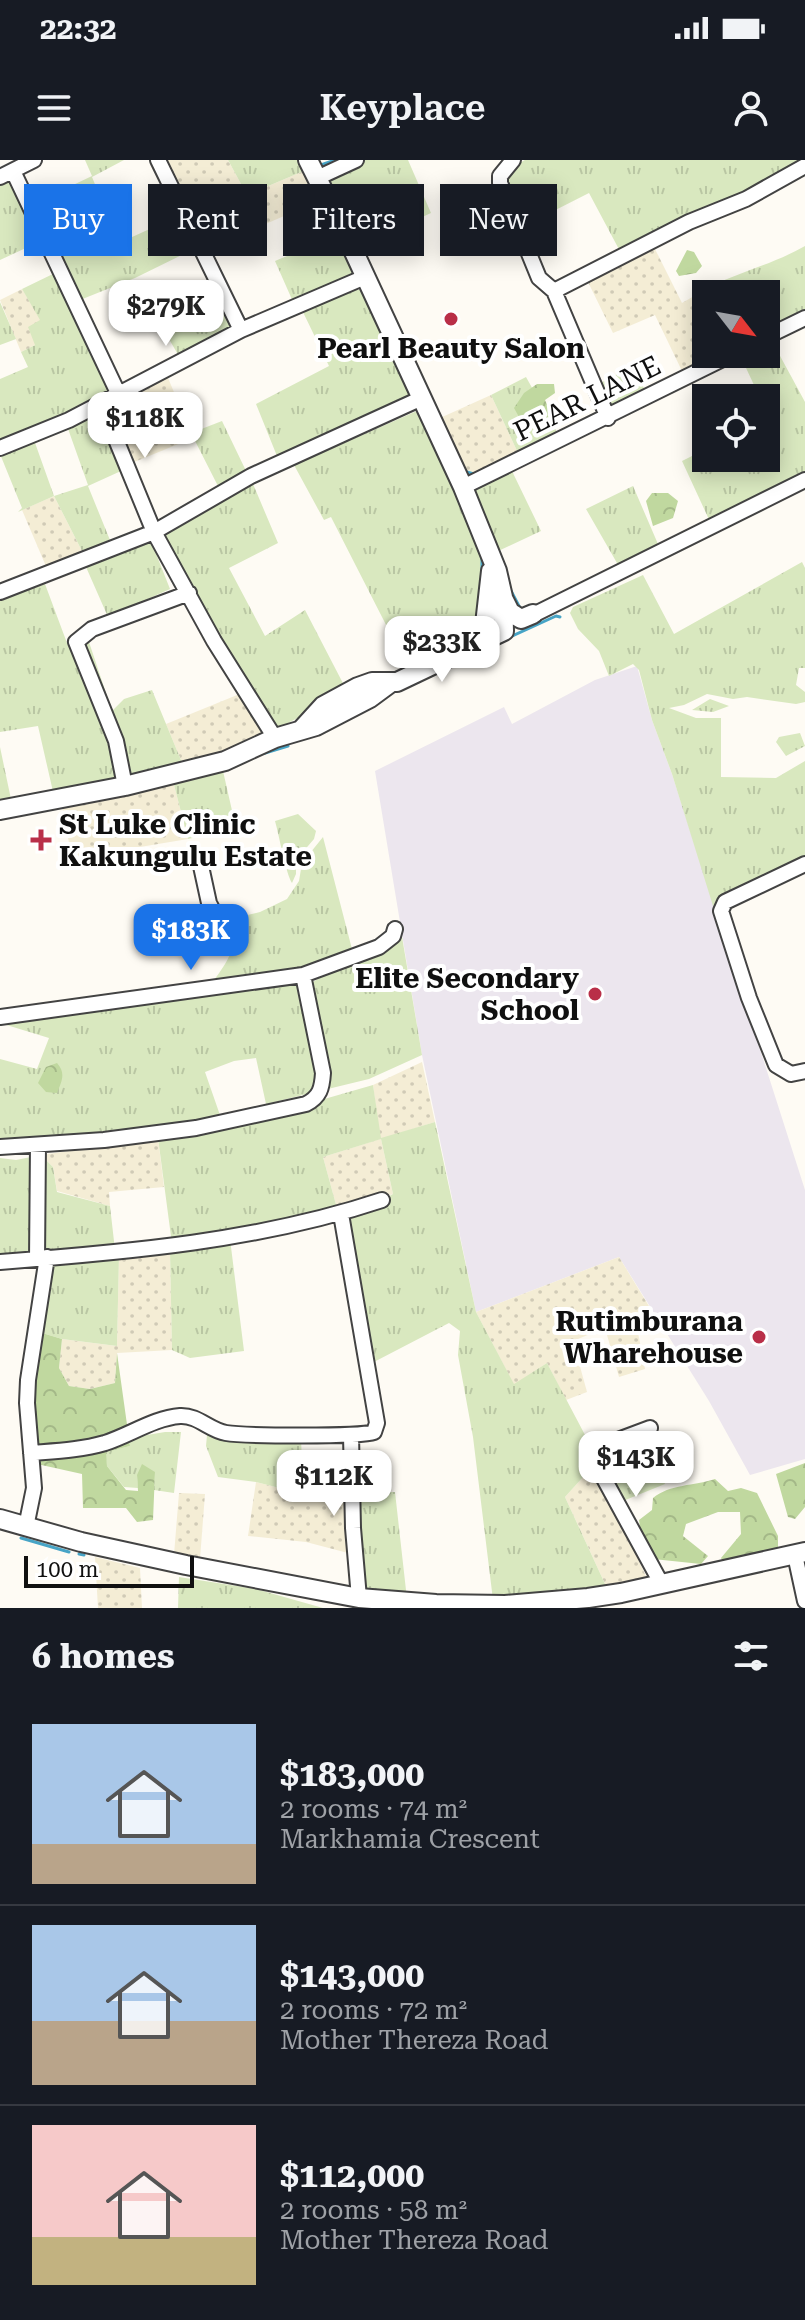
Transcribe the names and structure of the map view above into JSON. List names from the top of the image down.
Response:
{
  "streets": {
    "street": ["PEAR LANE"]
  },
  "places": {
    "other": ["Pearl Beauty Salon", "Elite Secondary School", "Rutimburana Wharehouse"],
    "health": ["St Luke Clinic Kakungulu Estate"]
  },
  "scale_bar": "100 m",
  "north": "bottom right",
  "page": {
    "status": "22:32",
    "header": "Keyplace",
    "chip": [
      "Buy",
      "Rent",
      "Filters",
      "New"
    ],
    "price": [
      "$279K",
      "$118K",
      "$233K",
      "$183K",
      "$143K",
      "$112K"
    ],
    "scale": "100 m",
    "heading": "6 homes",
    "list": [
      {
        "name": "$183,000",
        "note": "2 rooms · 74 m² · Markhamia Crescent"
      },
      {
        "name": "$143,000",
        "note": "2 rooms · 72 m² · Mother Thereza Road"
      },
      {
        "name": "$112,000",
        "note": "2 rooms · 58 m² · Mother Thereza Road"
      }
    ]
  }
}
